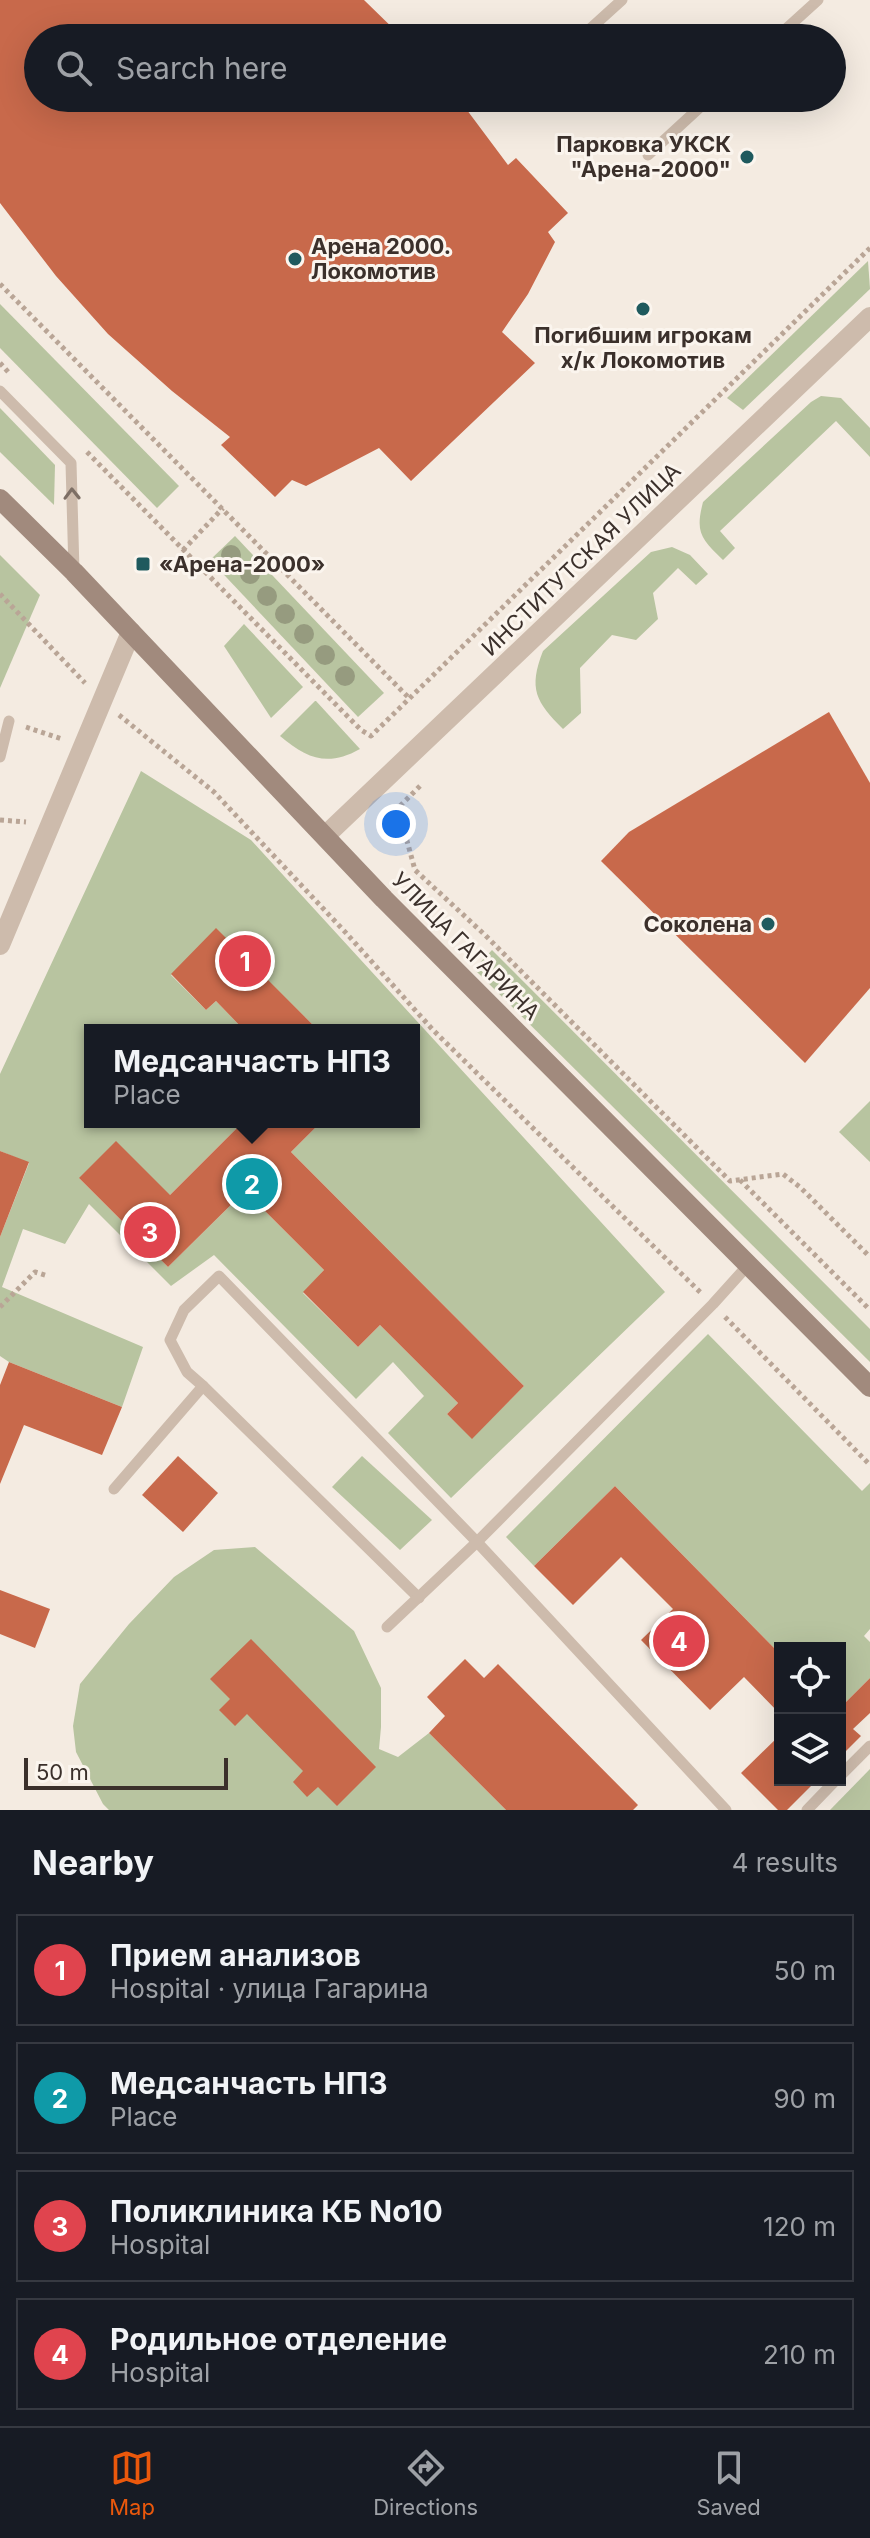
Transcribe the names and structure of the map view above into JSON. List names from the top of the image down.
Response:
{
  "streets": {
    "main road": ["УЛИЦА ГАГАРИНА"],
    "street": ["ИНСТИТУТСКАЯ УЛИЦА"]
  },
  "crossings": [
    ["ИНСТИТУТСКАЯ УЛИЦА", "УЛИЦА ГАГАРИНА"]
  ],
  "places": {
    "other": [
      "Парковка УКСК \"Арена-2000\"",
      "Арена 2000. Локомотив",
      "Погибшим игрокам х/к Локомотив",
      "Соколена"
    ],
    "transit": ["«Арена-2000»"]
  },
  "scale_bar": "50 m",
  "page": {
    "search": "Search here",
    "pins": [
      "1",
      "2",
      "3",
      "4"
    ],
    "popup": ["Медсанчасть НПЗ", "Place"],
    "scale": "50 m",
    "heading": ["Nearby", "4 results"],
    "list": [
      {
        "mark": "1",
        "name": "Прием анализов",
        "note": "Hospital · улица Гагарина",
        "value": "50 m"
      },
      {
        "mark": "2",
        "name": "Медсанчасть НПЗ",
        "note": "Place",
        "value": "90 m"
      },
      {
        "mark": "3",
        "name": "Поликлиника КБ No10",
        "note": "Hospital",
        "value": "120 m"
      },
      {
        "mark": "4",
        "name": "Родильное отделение",
        "note": "Hospital",
        "value": "210 m"
      }
    ],
    "nav": ["Map", "Directions", "Saved"]
  }
}
